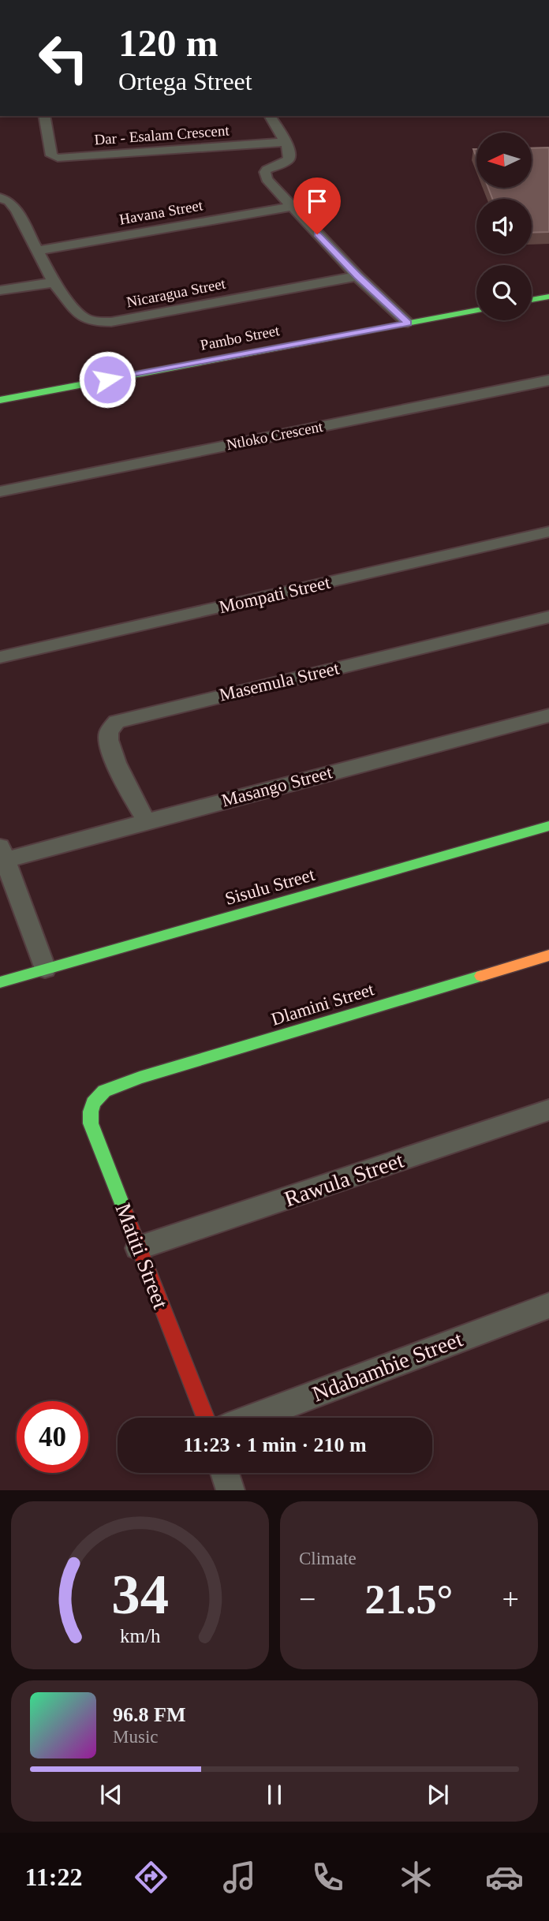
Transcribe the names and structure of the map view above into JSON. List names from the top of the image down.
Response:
{
  "streets": {
    "street": [
      "Dar - Esalam Crescent",
      "Havana Street",
      "Nicaragua Street",
      "Pambo Street",
      "Ntloko Crescent",
      "Mompati Street",
      "Masemula Street",
      "Masango Street",
      "Sisulu Street",
      "Dlamini Street",
      "Rawula Street",
      "Matiti Street",
      "Ndabambie Street"
    ]
  },
  "crossings": [
    ["Havana Street", "Nicaragua Street"],
    ["Masemula Street", "Masango Street"],
    ["Dlamini Street", "Matiti Street"],
    ["Rawula Street", "Matiti Street"]
  ],
  "north": "left",
  "page": {
    "turn": ["120 m", "Ortega Street"],
    "limit": "40",
    "trip": "11:23 · 1 min · 210 m",
    "tile": "Climate",
    "heat": ["−", "21.5°", "+"],
    "song": ["96.8 FM", "Music"],
    "tabs": "11:22",
    "gauge": ["34", "km/h"]
  }
}
